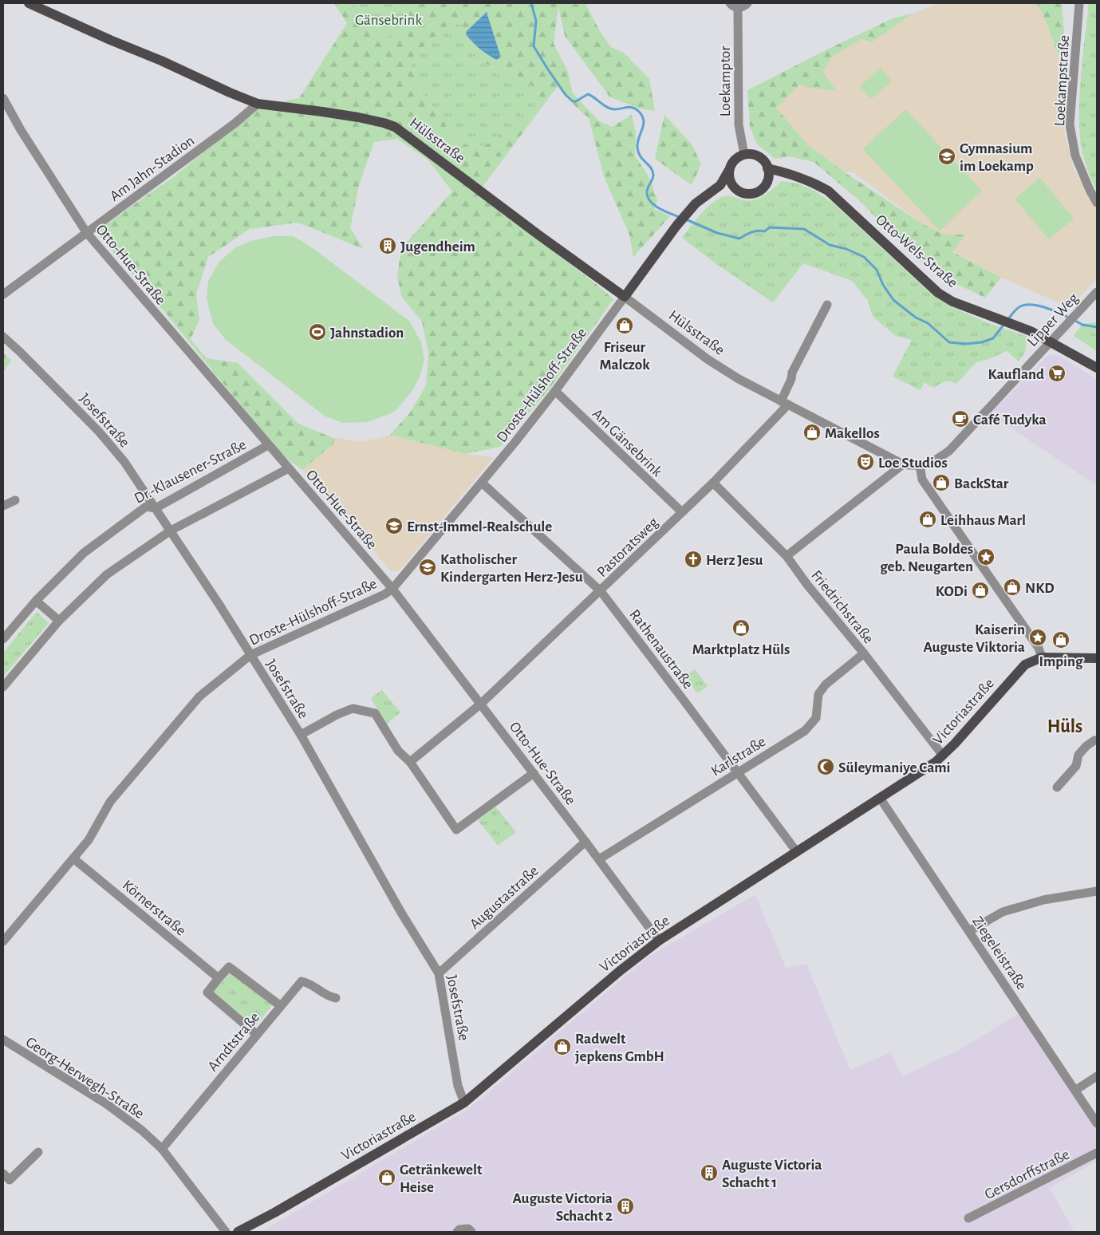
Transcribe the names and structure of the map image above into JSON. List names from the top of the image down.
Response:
{
  "streets": {
    "main road": ["Hülsstraße", "Otto-Wels-Straße", "Victoriastraße"],
    "street": [
      "Loekampstraße",
      "Loekamptor",
      "Am Jahn-Stadion",
      "Otto-Hue-Straße",
      "Lipper Weg",
      "Droste-Hülshoff-Straße",
      "Josefstraße",
      "Am Gänsebrink",
      "Dr.-Klausener-Straße",
      "Pastoratsweg",
      "Friedrichstraße",
      "Rathenaustraße",
      "Karlstraße",
      "Augustastraße",
      "Körnerstraße",
      "Ziegeleistraße",
      "Arndtstraße",
      "Georg-Herwegh-Straße",
      "Gersdorffstraße"
    ]
  },
  "crossings": [
    ["Loekamptor", "Otto-Wels-Straße"],
    ["Hülsstraße", "Am Jahn-Stadion"],
    ["Hülsstraße", "Lipper Weg"],
    ["Hülsstraße", "Droste-Hülshoff-Straße"],
    ["Hülsstraße", "Pastoratsweg"],
    ["Am Jahn-Stadion", "Otto-Hue-Straße"],
    ["Otto-Wels-Straße", "Lipper Weg"],
    ["Otto-Hue-Straße", "Droste-Hülshoff-Straße"],
    ["Otto-Hue-Straße", "Dr.-Klausener-Straße"],
    ["Otto-Hue-Straße", "Pastoratsweg"],
    ["Otto-Hue-Straße", "Victoriastraße"],
    ["Otto-Hue-Straße", "Karlstraße"],
    ["Otto-Hue-Straße", "Augustastraße"],
    ["Droste-Hülshoff-Straße", "Josefstraße"],
    ["Droste-Hülshoff-Straße", "Am Gänsebrink"],
    ["Droste-Hülshoff-Straße", "Rathenaustraße"],
    ["Droste-Hülshoff-Straße", "Körnerstraße"],
    ["Josefstraße", "Dr.-Klausener-Straße"],
    ["Josefstraße", "Victoriastraße"],
    ["Josefstraße", "Augustastraße"],
    ["Am Gänsebrink", "Pastoratsweg"],
    ["Pastoratsweg", "Friedrichstraße"],
    ["Pastoratsweg", "Rathenaustraße"],
    ["Friedrichstraße", "Victoriastraße"],
    ["Friedrichstraße", "Karlstraße"],
    ["Rathenaustraße", "Victoriastraße"],
    ["Rathenaustraße", "Karlstraße"],
    ["Victoriastraße", "Ziegeleistraße"],
    ["Arndtstraße", "Georg-Herwegh-Straße"]
  ],
  "districts": ["Hüls"],
  "parks": ["Gänsebrink"],
  "places": {
    "school or university": ["Gymnasium im Loekamp", "Ernst-Immel-Realschule", "Katholischer Kindergarten Herz-Jesu"],
    "building": ["Jugendheim", "Auguste Victoria Schacht 1", "Auguste Victoria Schacht 2"],
    "shop": [
      "Friseur Malczok",
      "Makellos",
      "BackStar",
      "Leihhaus Marl",
      "NKD",
      "KODi",
      "Marktplatz Hüls",
      "Imping",
      "Radwelt jepkens GmbH",
      "Getränkewelt Heise"
    ],
    "sports": ["Jahnstadion"],
    "supermarket": ["Kaufland"],
    "cafe": ["Café Tudyka"],
    "theatre": ["Loe Studios"],
    "place": ["Paula Boldes geb. Neugarten", "Kaiserin Auguste Viktoria"],
    "church": ["Herz Jesu"],
    "mosque": ["Süleymaniye Cami"]
  }
}
